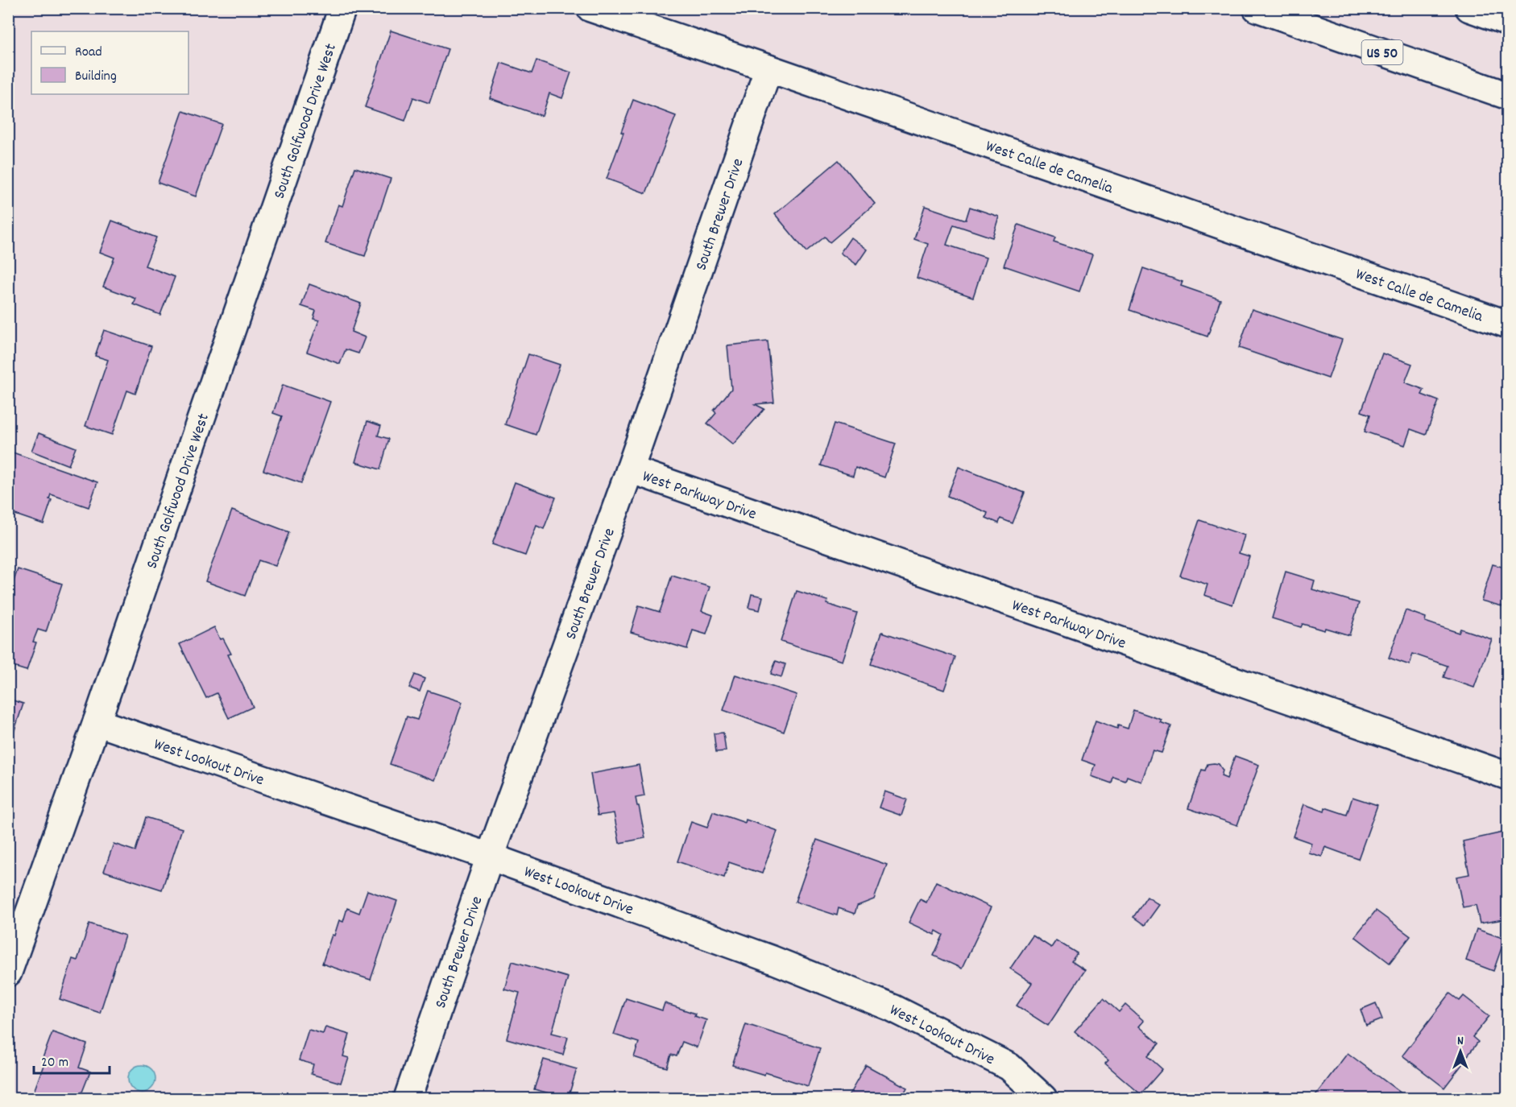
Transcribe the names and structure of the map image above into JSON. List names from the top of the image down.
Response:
{
  "streets": {
    "main road": [
      "US 50",
      "South Golfwood Drive West",
      "West Calle de Camelia",
      "South Brewer Drive",
      "West Parkway Drive",
      "West Lookout Drive"
    ]
  },
  "crossings": [
    ["South Golfwood Drive West", "West Lookout Drive"],
    ["West Calle de Camelia", "South Brewer Drive"],
    ["South Brewer Drive", "West Parkway Drive"],
    ["South Brewer Drive", "West Lookout Drive"]
  ],
  "legend": ["Road", "Building"],
  "scale_bar": "20 m",
  "north": "top"
}
